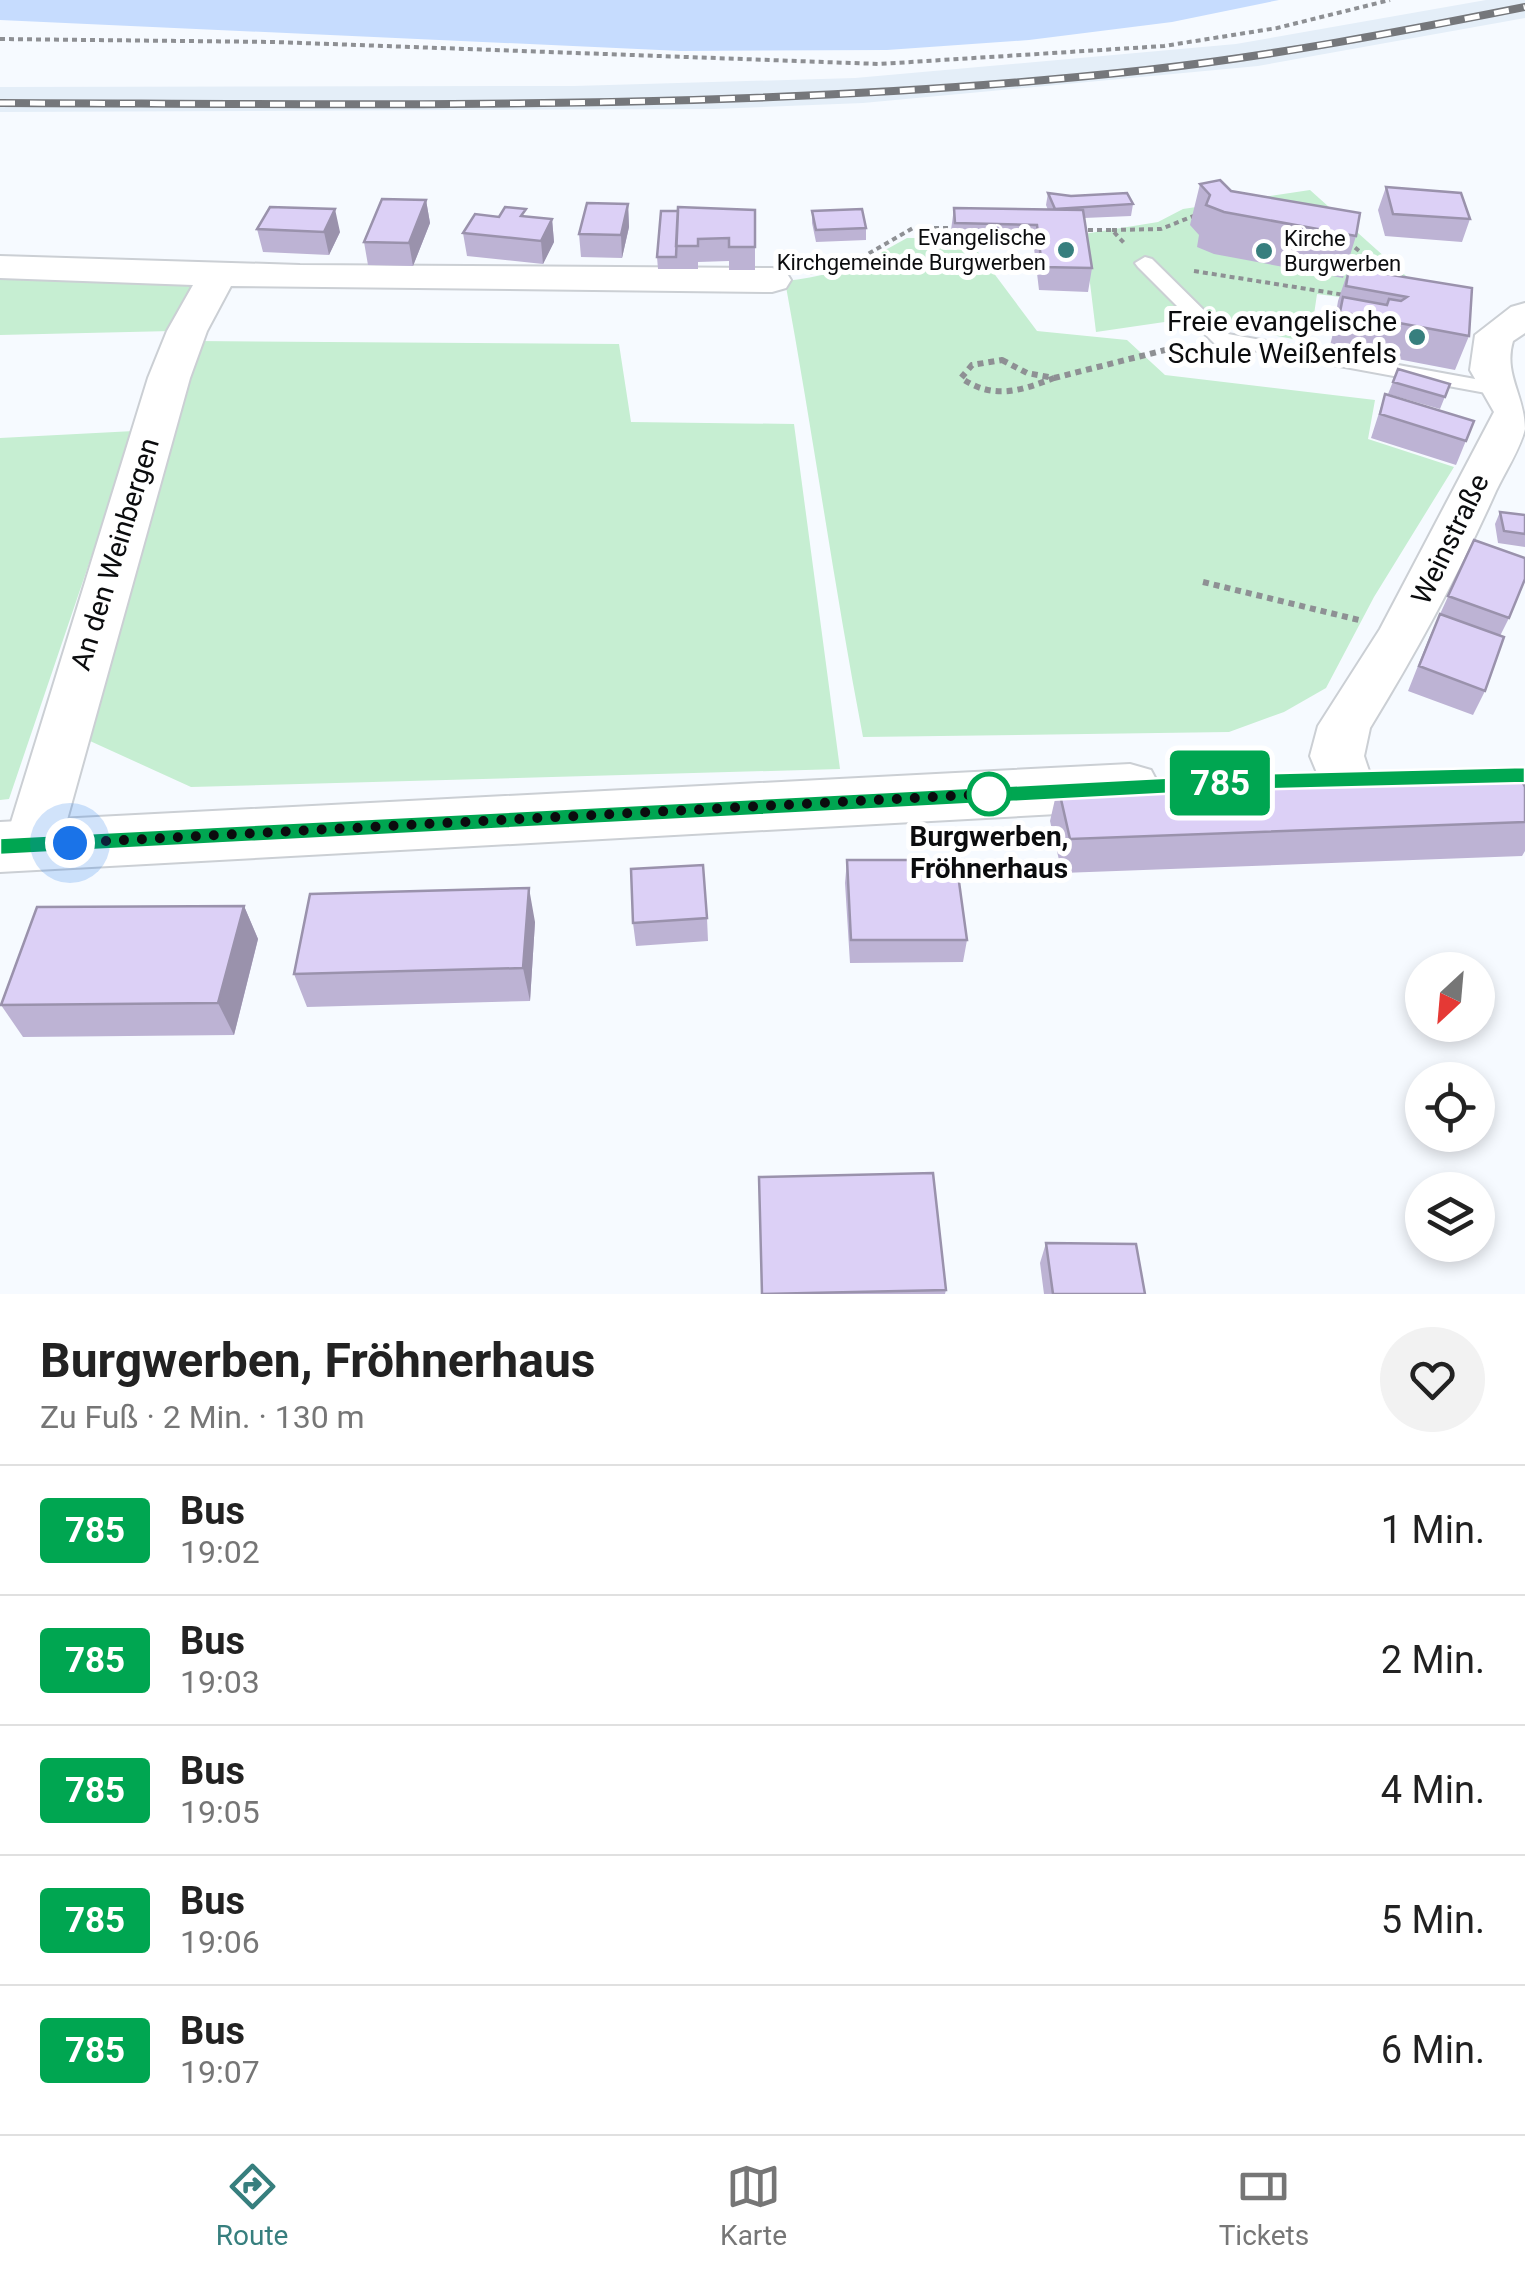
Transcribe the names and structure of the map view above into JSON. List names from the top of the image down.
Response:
{
  "streets": {
    "street": ["Weinstraße", "An den Weinbergen"]
  },
  "places": [
    "Evangelische Kirchgemeinde Burgwerben",
    "Kirche Burgwerben",
    "Freie evangelische Schule Weißenfels",
    "Burgwerben, Fröhnerhaus"
  ],
  "lines": ["bus line 785"],
  "north": "bottom left",
  "page": {
    "on_map": "785",
    "heading": ["Burgwerben, Fröhnerhaus", "Zu Fuß · 2 Min. · 130 m"],
    "list": [
      {
        "mark": "785",
        "name": "Bus",
        "note": "19:02",
        "value": "1 Min."
      },
      {
        "mark": "785",
        "name": "Bus",
        "note": "19:03",
        "value": "2 Min."
      },
      {
        "mark": "785",
        "name": "Bus",
        "note": "19:05",
        "value": "4 Min."
      },
      {
        "mark": "785",
        "name": "Bus",
        "note": "19:06",
        "value": "5 Min."
      },
      {
        "mark": "785",
        "name": "Bus",
        "note": "19:07",
        "value": "6 Min."
      }
    ],
    "tabs": ["Route", "Karte", "Tickets"]
  }
}
